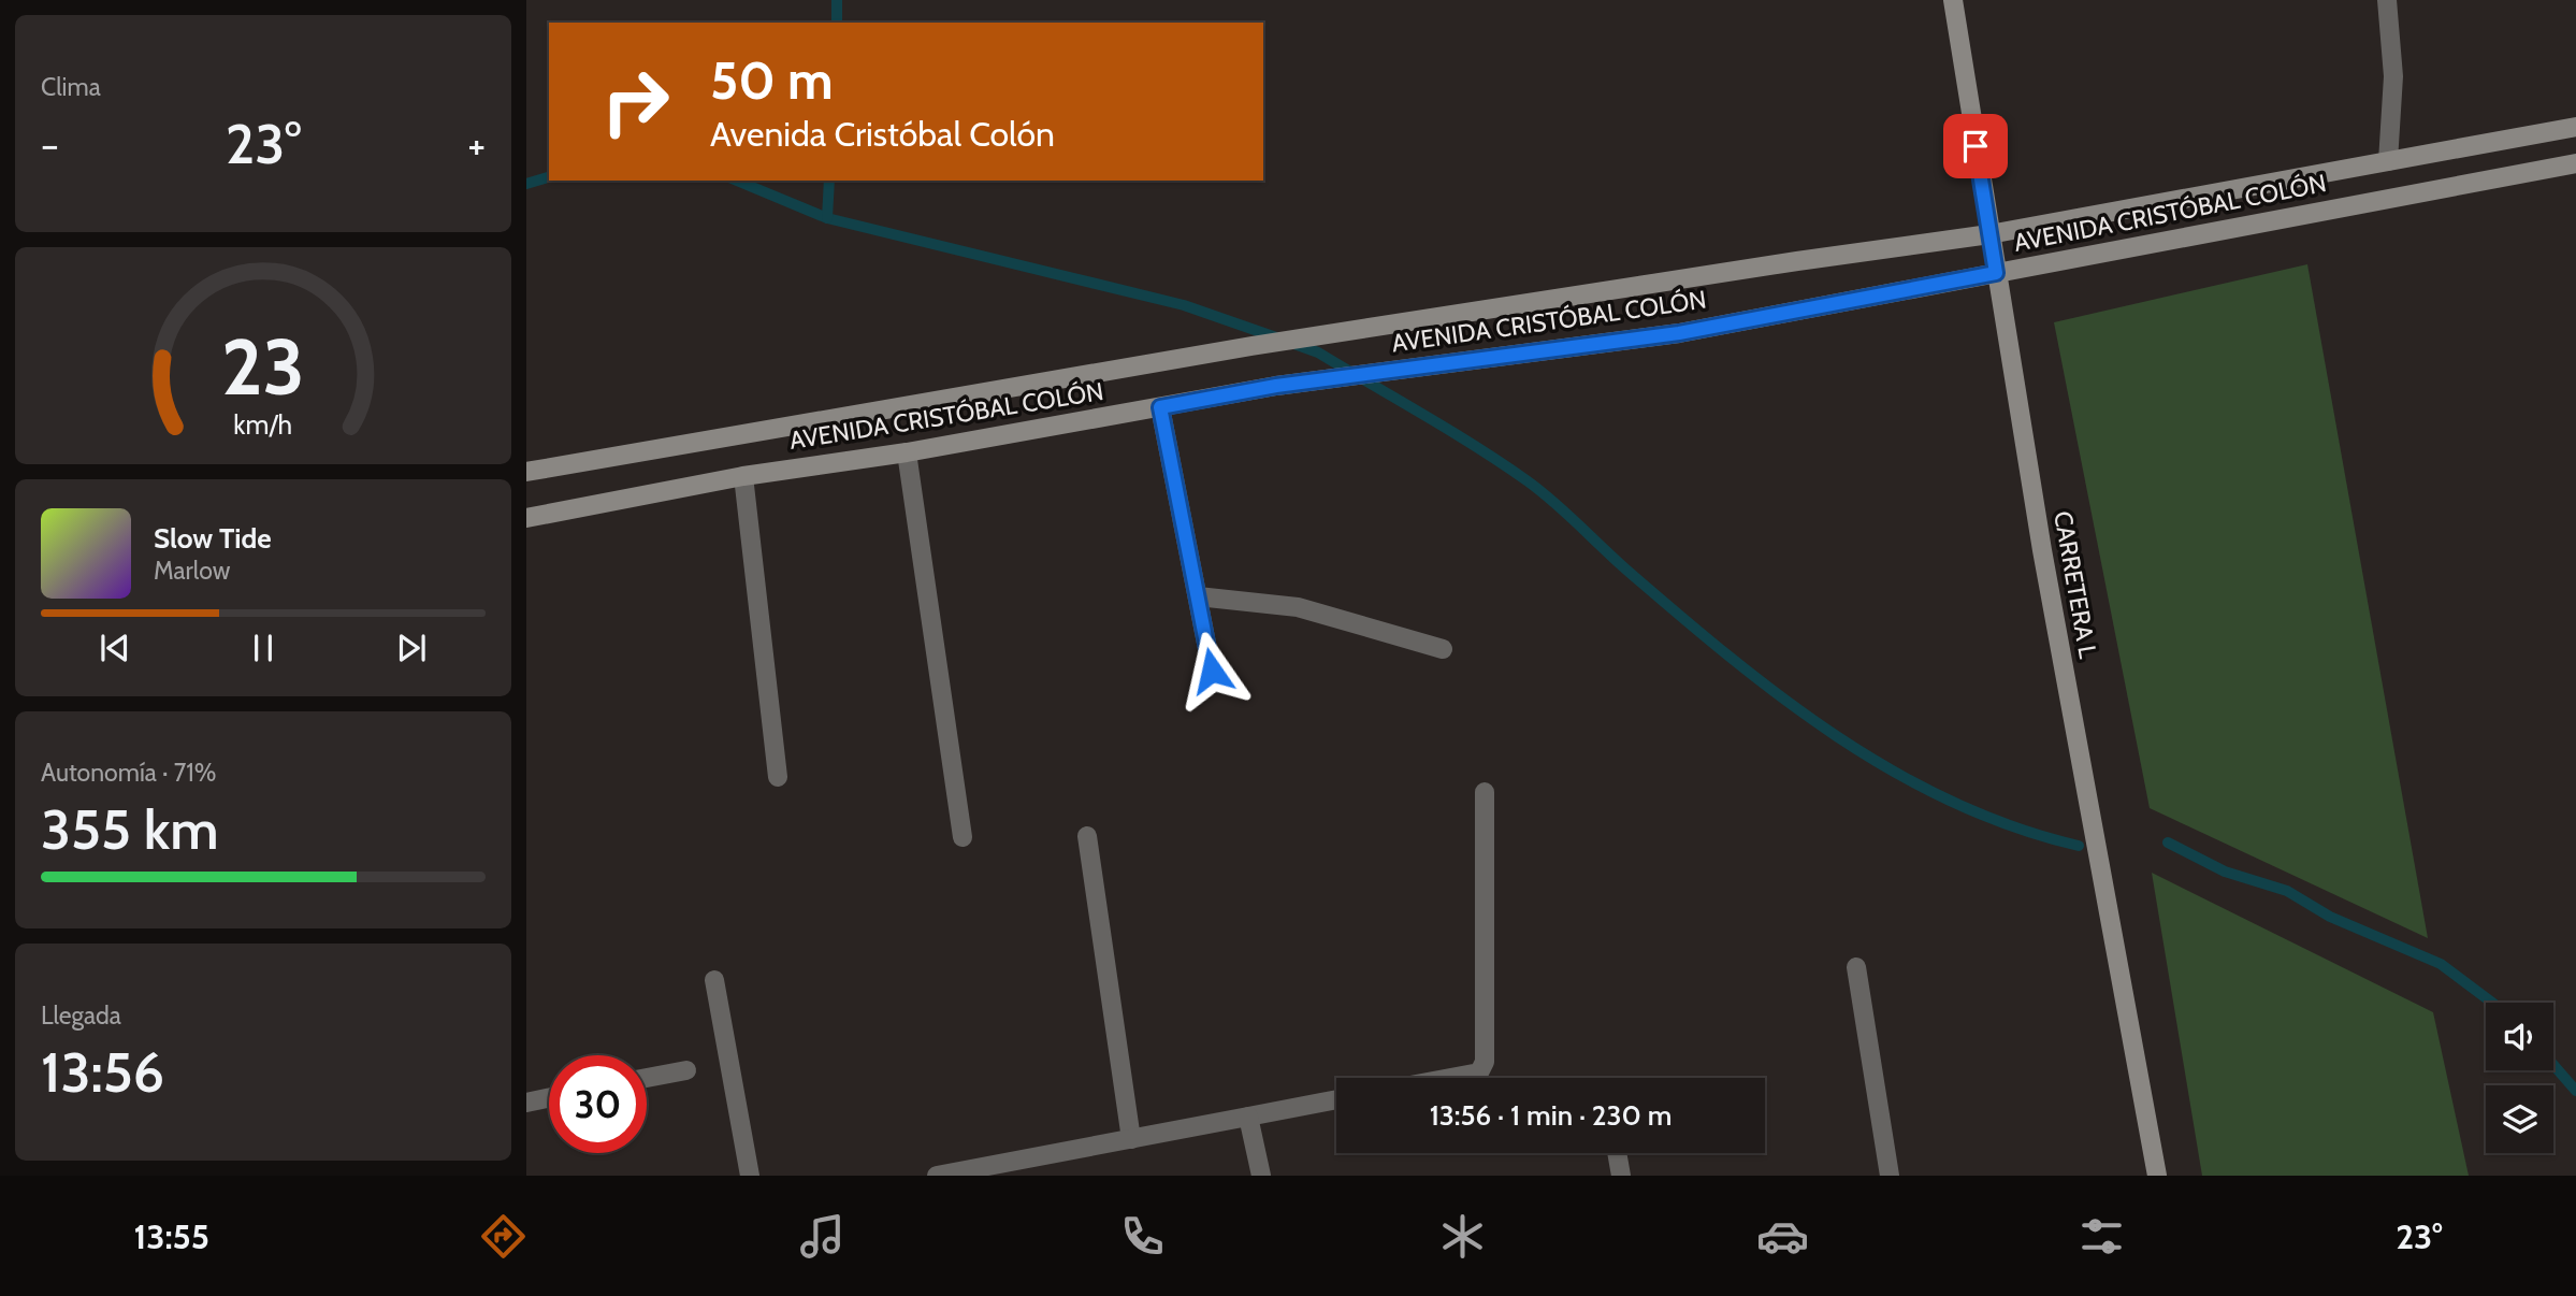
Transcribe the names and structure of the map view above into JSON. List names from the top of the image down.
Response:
{
  "streets": {
    "street": ["AVENIDA CRISTÓBAL COLÓN", "CARRETERA L"]
  },
  "crossings": [
    ["AVENIDA CRISTÓBAL COLÓN", "CARRETERA L"]
  ],
  "page": {
    "tile": [
      "Clima",
      ["Autonomía · 71%", "355 km"],
      ["Llegada", "13:56"]
    ],
    "turn": ["50 m", "Avenida Cristóbal Colón"],
    "heat": ["−", "23°", "+"],
    "song": ["Slow Tide", "Marlow"],
    "limit": "30",
    "trip": "13:56 · 1 min · 230 m",
    "tabs": ["13:55", "23°"],
    "gauge": ["23", "km/h"]
  }
}
